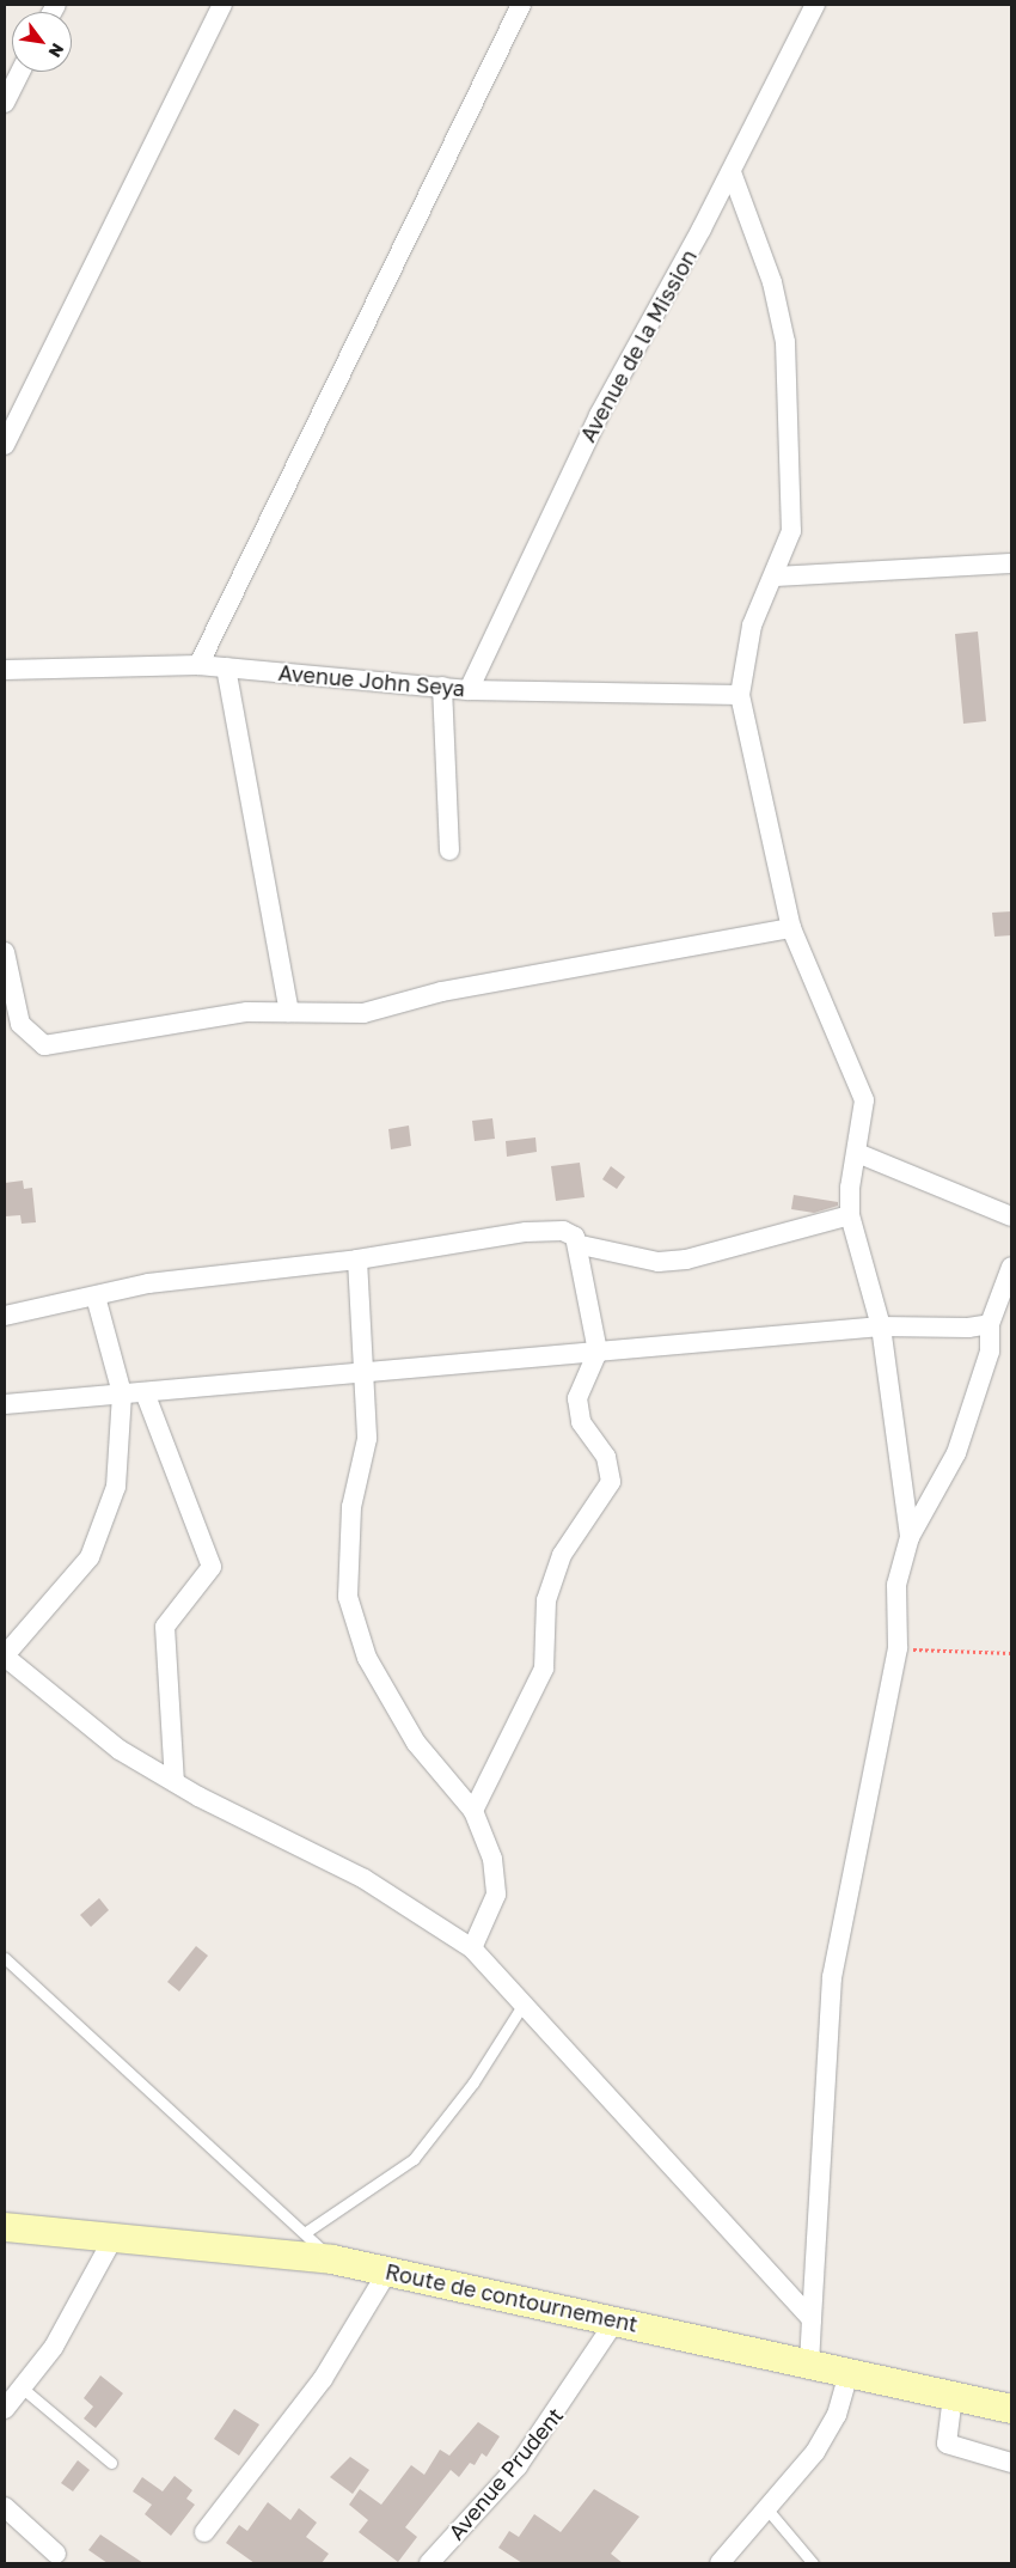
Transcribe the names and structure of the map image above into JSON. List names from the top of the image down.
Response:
{
  "streets": {
    "street": [
      "Avenue de la Mission",
      "Avenue John Seya",
      "Route de contournement",
      "Avenue Prudent"
    ]
  },
  "crossings": [
    ["Avenue de la Mission", "Avenue John Seya"],
    ["Route de contournement", "Avenue Prudent"]
  ],
  "north": "bottom right"
}
